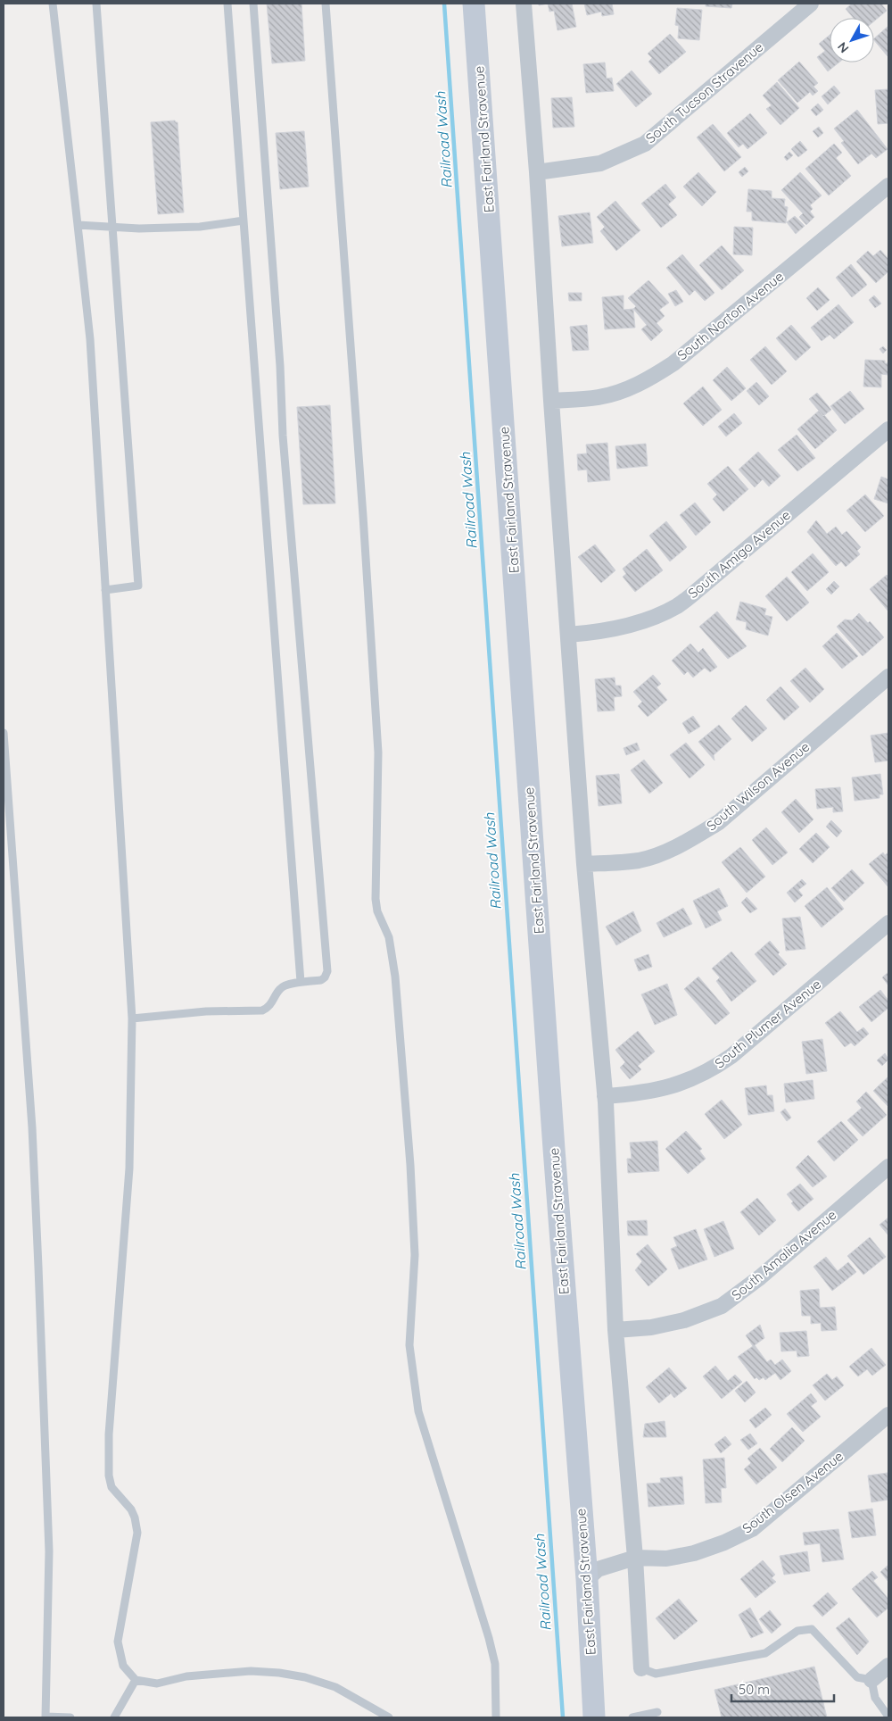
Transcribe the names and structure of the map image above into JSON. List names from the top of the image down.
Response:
{
  "streets": {
    "street": [
      "South Tucson Stravenue",
      "East Fairland Stravenue",
      "South Norton Avenue",
      "South Amigo Avenue",
      "South Wilson Avenue",
      "South Plumer Avenue",
      "South Amalia Avenue",
      "South Olsen Avenue"
    ]
  },
  "crossings": [
    ["East Fairland Stravenue", "South Olsen Avenue"]
  ],
  "water": ["Railroad Wash"],
  "scale_bar": "50 m",
  "north": "bottom left"
}
